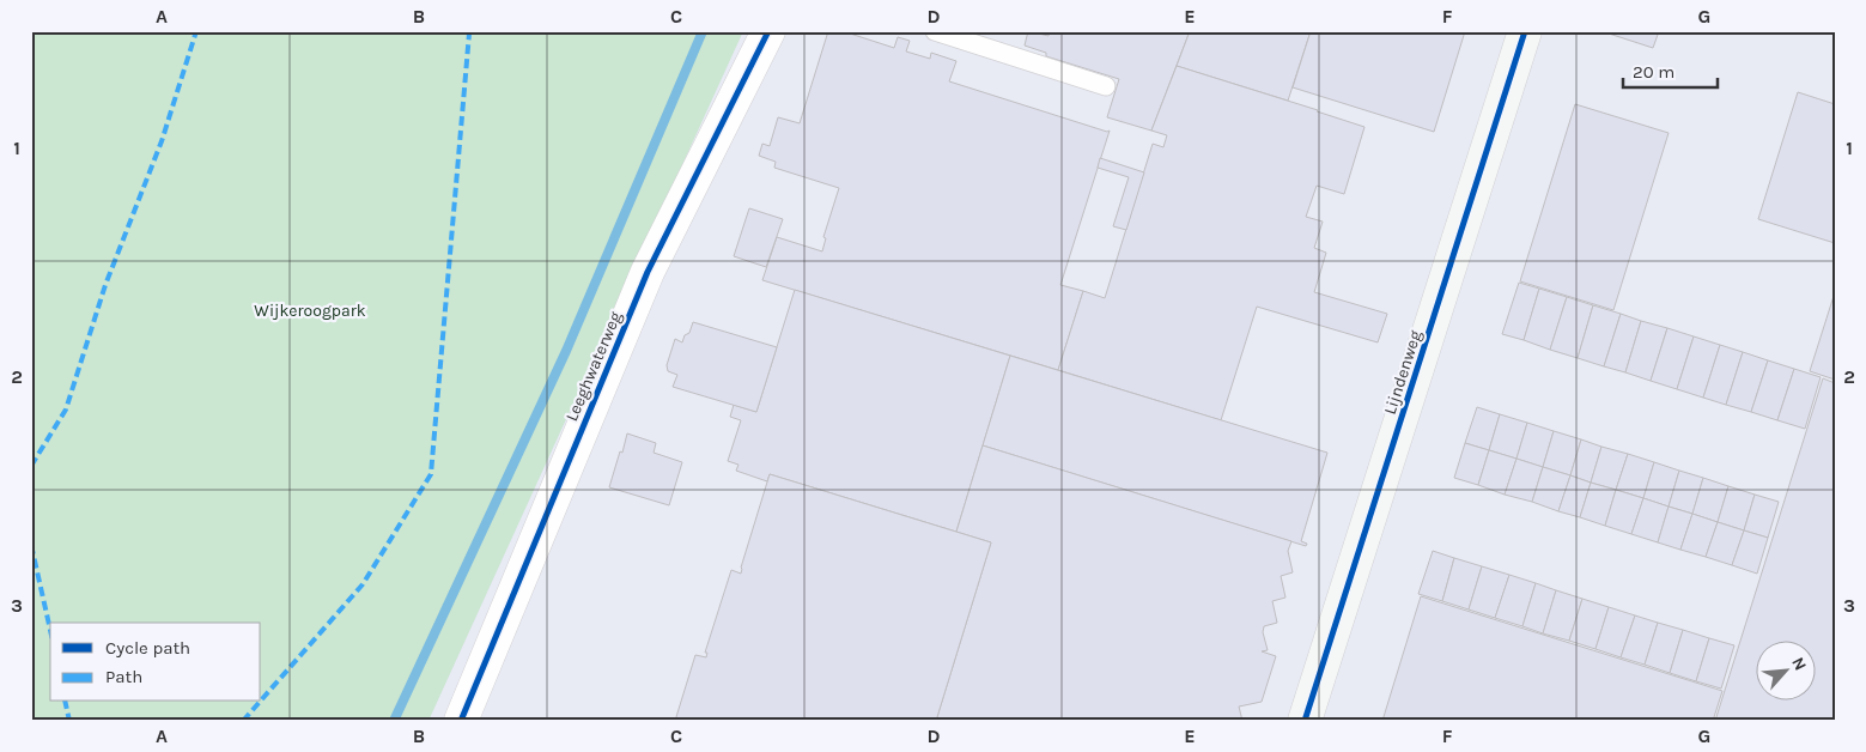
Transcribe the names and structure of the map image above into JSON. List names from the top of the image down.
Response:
{
  "streets": {
    "street": ["Leeghwaterweg", "Lijndenweg"]
  },
  "parks": ["Wijkeroogpark"],
  "legend": ["Cycle path", "Path"],
  "scale_bar": "20 m",
  "north": "top right",
  "grid": {
    "columns": [
      "A",
      "B",
      "C",
      "D",
      "E",
      "F",
      "G"
    ],
    "rows": ["1", "2", "3"]
  }
}
